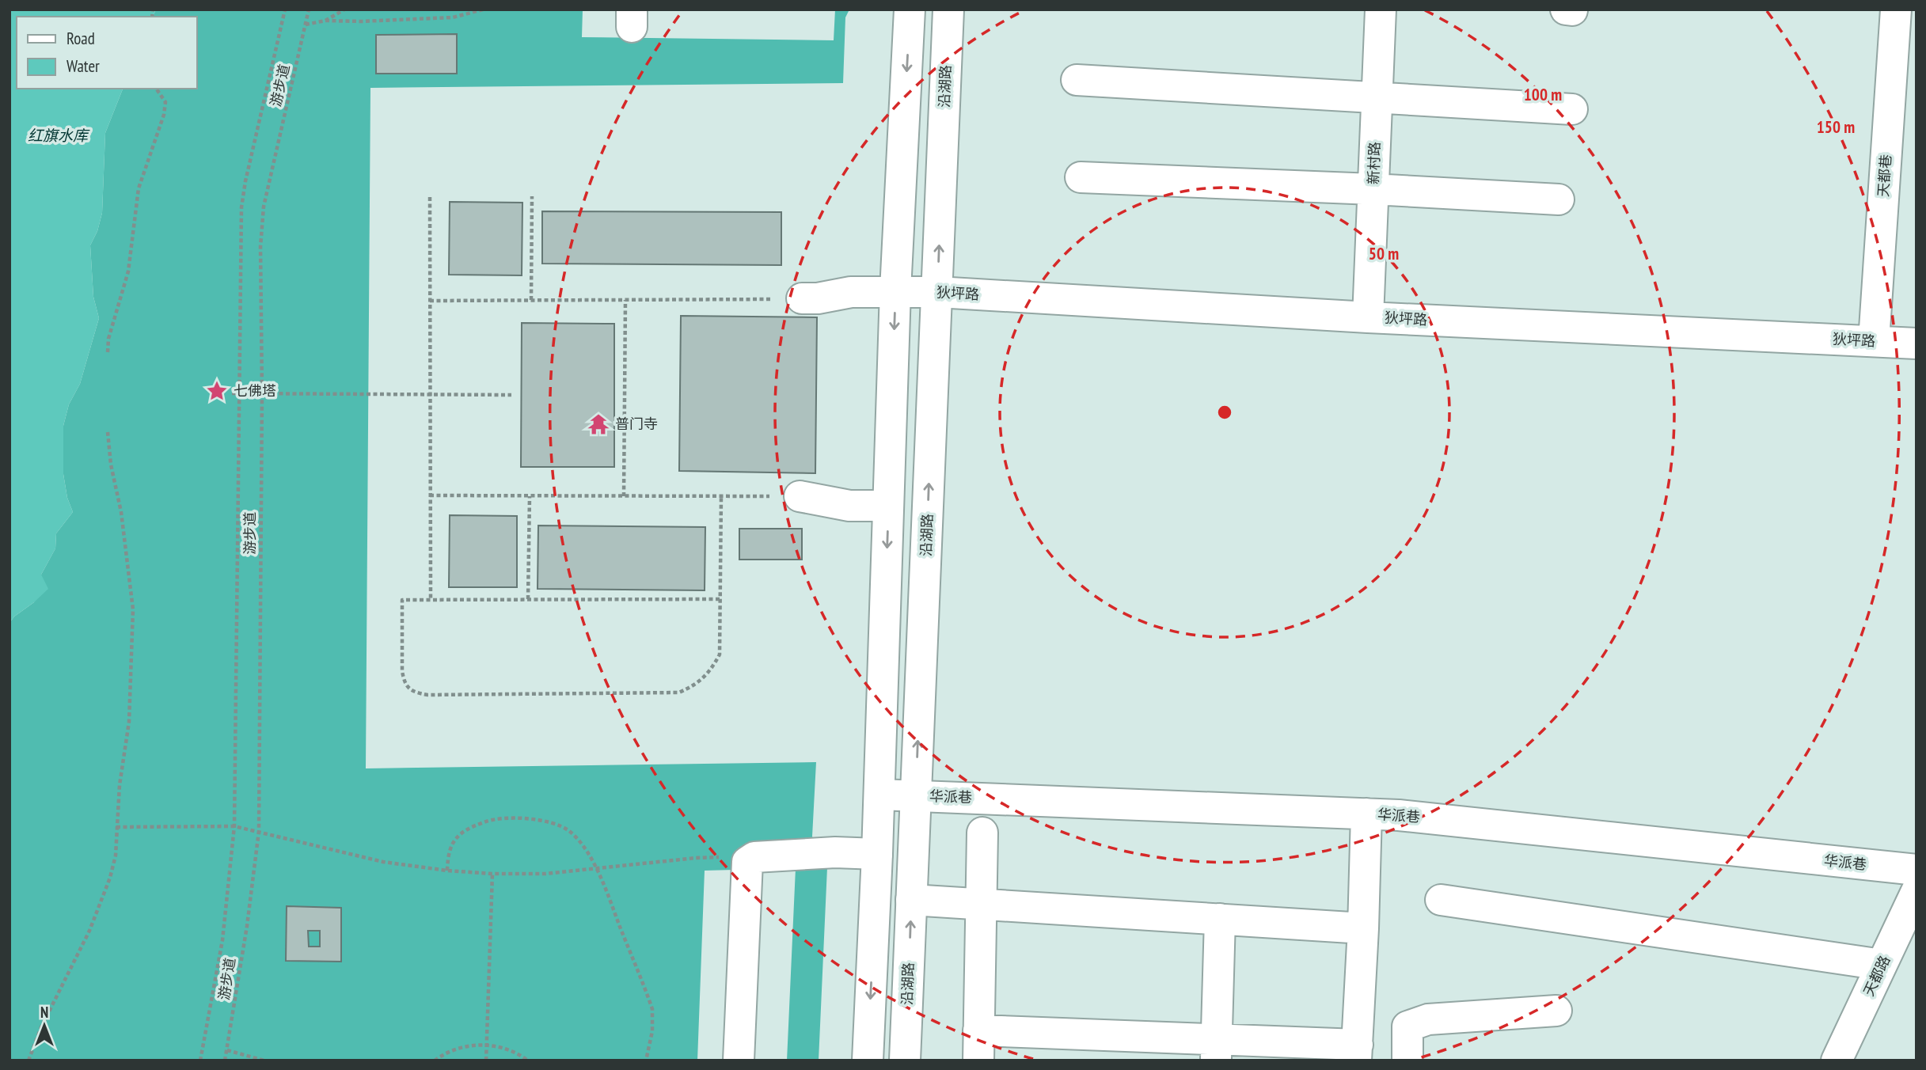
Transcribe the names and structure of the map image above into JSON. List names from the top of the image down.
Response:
{
  "streets": {
    "street": [
      "沿湖路",
      "新村路",
      "天都巷",
      "狄坪路",
      "华派巷",
      "天都路"
    ],
    "path": ["游步道"]
  },
  "crossings": [
    ["沿湖路", "狄坪路"],
    ["沿湖路", "华派巷"],
    ["新村路", "狄坪路"],
    ["天都巷", "狄坪路"]
  ],
  "water": ["红旗水库"],
  "places": {
    "place": ["七佛塔"],
    "temple": ["普门寺"]
  },
  "legend": ["Road", "Water"],
  "north": "top",
  "rings": ["100 m", "150 m", "50 m"]
}
